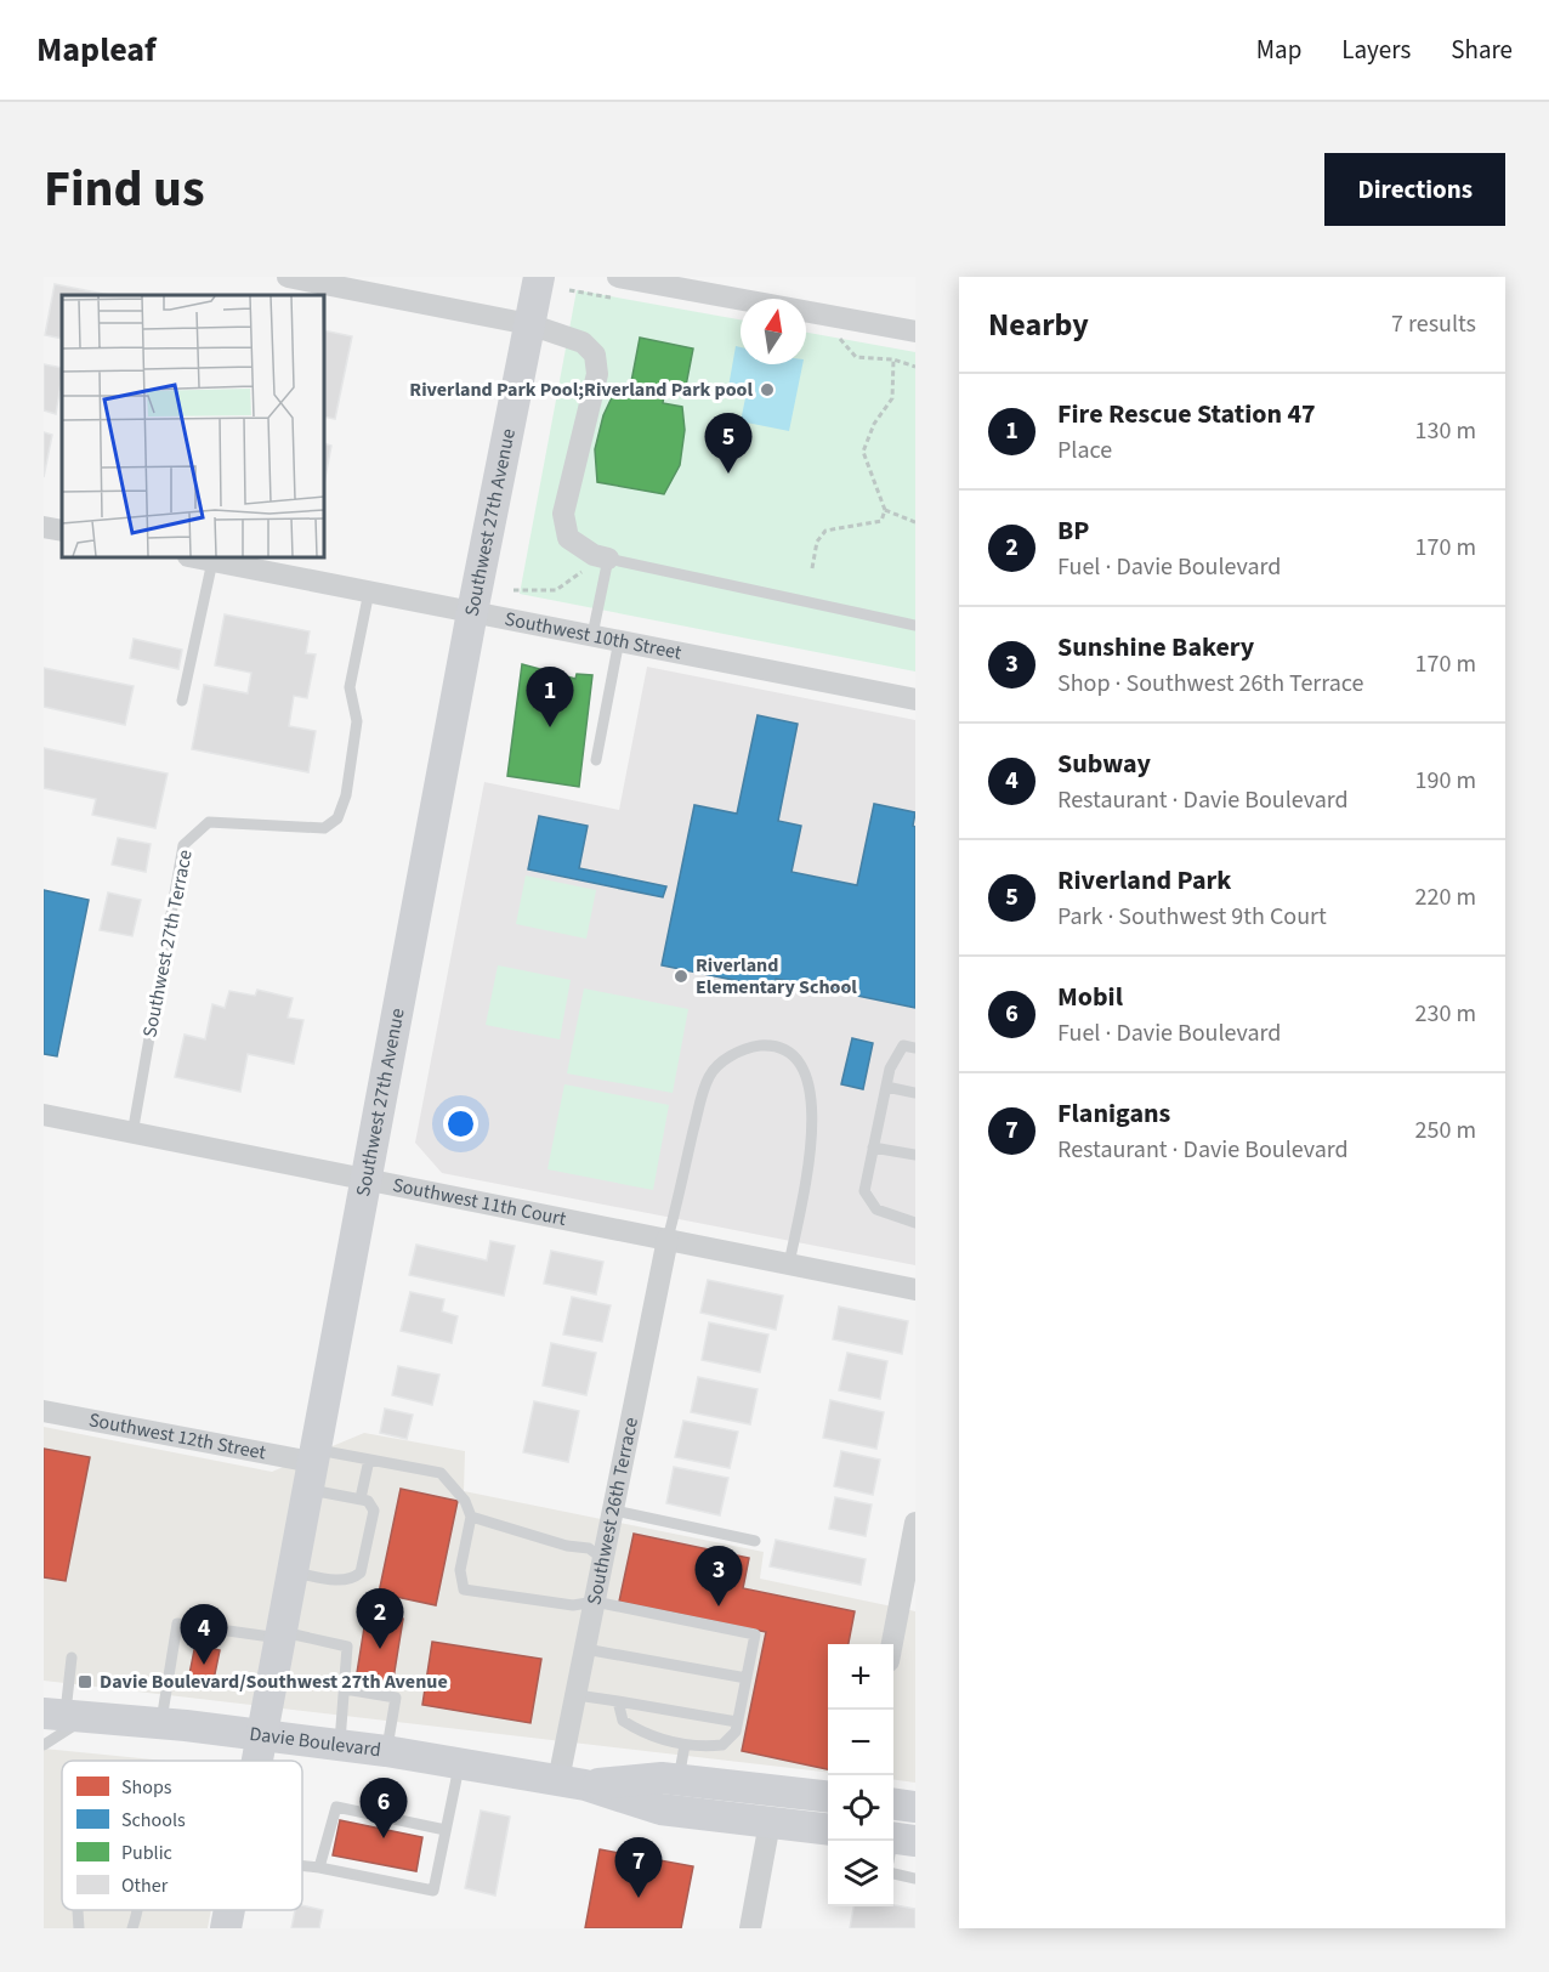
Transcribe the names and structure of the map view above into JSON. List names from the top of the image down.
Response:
{
  "streets": {
    "street": [
      "Southwest 27th Avenue",
      "Southwest 10th Street",
      "Southwest 11th Court",
      "Southwest 12th Street",
      "Southwest 26th Terrace",
      "Davie Boulevard"
    ],
    "lane": ["Southwest 27th Terrace"]
  },
  "crossings": [
    ["Southwest 27th Avenue", "Southwest 10th Street"],
    ["Southwest 27th Avenue", "Southwest 11th Court"],
    ["Southwest 27th Avenue", "Southwest 12th Street"],
    ["Southwest 27th Avenue", "Davie Boulevard"],
    ["Southwest 10th Street", "Southwest 27th Terrace"],
    ["Southwest 27th Terrace", "Southwest 11th Court"],
    ["Southwest 11th Court", "Southwest 26th Terrace"],
    ["Southwest 26th Terrace", "Davie Boulevard"]
  ],
  "places": {
    "other": ["Riverland Park Pool;Riverland Park pool", "Riverland Elementary School"],
    "transit": ["Davie Boulevard/Southwest 27th Avenue"]
  },
  "legend": [
    "Shops",
    "Schools",
    "Public",
    "Other"
  ],
  "north": "top",
  "page": {
    "header": "Mapleaf",
    "nav": ["Map", "Layers", "Share"],
    "title": "Find us",
    "buttons": "Directions",
    "heading": ["Nearby", "7 results"],
    "list": [
      {
        "mark": "1",
        "name": "Fire Rescue Station 47",
        "note": "Place",
        "value": "130 m"
      },
      {
        "mark": "2",
        "name": "BP",
        "note": "Fuel · Davie Boulevard",
        "value": "170 m"
      },
      {
        "mark": "3",
        "name": "Sunshine Bakery",
        "note": "Shop · Southwest 26th Terrace",
        "value": "170 m"
      },
      {
        "mark": "4",
        "name": "Subway",
        "note": "Restaurant · Davie Boulevard",
        "value": "190 m"
      },
      {
        "mark": "5",
        "name": "Riverland Park",
        "note": "Park · Southwest 9th Court",
        "value": "220 m"
      },
      {
        "mark": "6",
        "name": "Mobil",
        "note": "Fuel · Davie Boulevard",
        "value": "230 m"
      },
      {
        "mark": "7",
        "name": "Flanigans",
        "note": "Restaurant · Davie Boulevard",
        "value": "250 m"
      }
    ],
    "pins": [
      "5",
      "1",
      "3",
      "2",
      "4",
      "6",
      "7"
    ],
    "map_buttons": ["+", "−"]
  }
}
